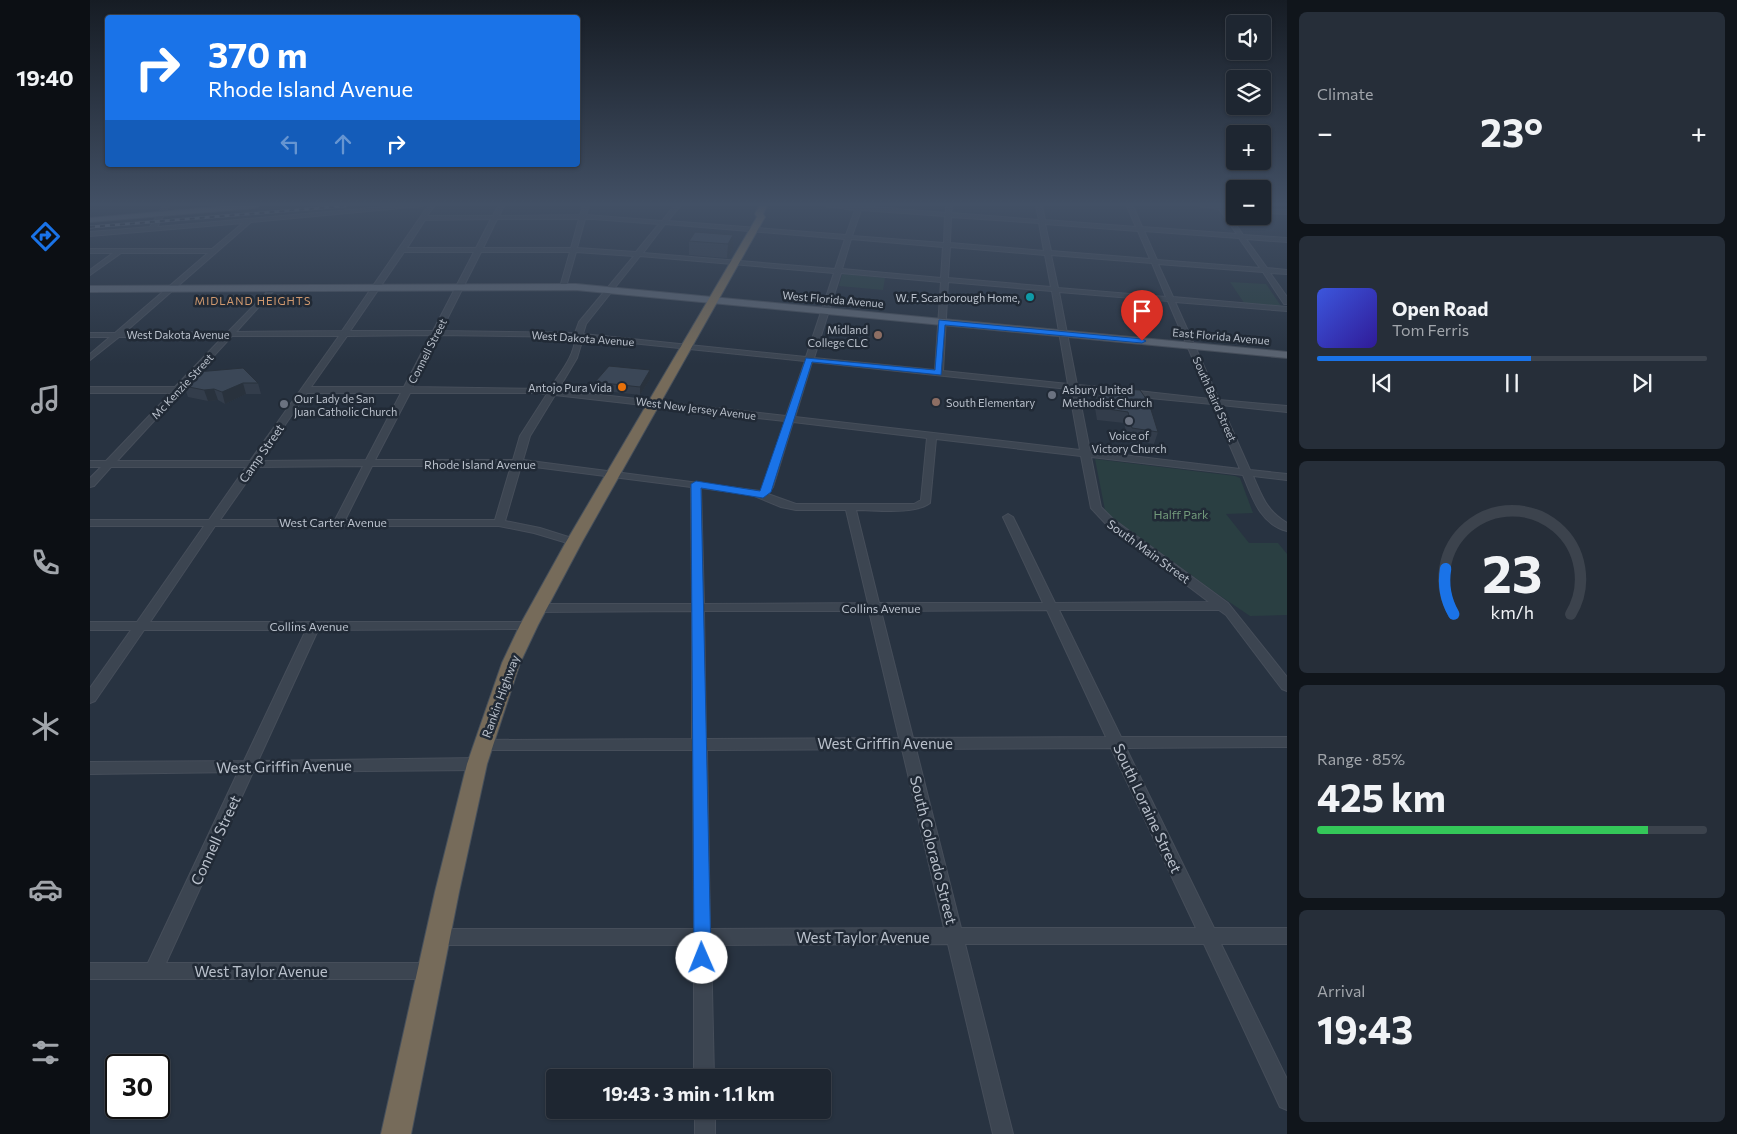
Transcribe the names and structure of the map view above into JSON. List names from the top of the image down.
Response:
{
  "streets": {
    "highway": ["Rankin Highway"],
    "main road": ["West Florida Avenue", "East Florida Avenue"],
    "street": [
      "West Dakota Avenue",
      "Connell Street",
      "Mc Kenzie Street",
      "South Baird Street",
      "West New Jersey Avenue",
      "Camp Street",
      "Rhode Island Avenue",
      "West Carter Avenue",
      "South Main Street",
      "Collins Avenue",
      "West Griffin Avenue",
      "South Loraine Street",
      "South Colorado Street",
      "West Taylor Avenue"
    ]
  },
  "crossings": [
    ["West Florida Avenue", "East Florida Avenue"],
    ["West Florida Avenue", "Connell Street"],
    ["West Florida Avenue", "Mc Kenzie Street"],
    ["West Florida Avenue", "Camp Street"],
    ["West Florida Avenue", "South Main Street"],
    ["West Florida Avenue", "Rankin Highway"],
    ["West Dakota Avenue", "Connell Street"],
    ["West Dakota Avenue", "Mc Kenzie Street"],
    ["West Dakota Avenue", "South Baird Street"],
    ["West Dakota Avenue", "Camp Street"],
    ["West Dakota Avenue", "South Main Street"],
    ["West Dakota Avenue", "Rankin Highway"],
    ["East Florida Avenue", "South Baird Street"],
    ["East Florida Avenue", "South Main Street"],
    ["Connell Street", "West New Jersey Avenue"],
    ["Connell Street", "Rhode Island Avenue"],
    ["Connell Street", "West Carter Avenue"],
    ["Connell Street", "Collins Avenue"],
    ["Connell Street", "West Griffin Avenue"],
    ["Connell Street", "West Taylor Avenue"],
    ["Mc Kenzie Street", "Rhode Island Avenue"],
    ["South Baird Street", "West New Jersey Avenue"],
    ["West New Jersey Avenue", "Camp Street"],
    ["West New Jersey Avenue", "Rhode Island Avenue"],
    ["West New Jersey Avenue", "South Main Street"],
    ["West New Jersey Avenue", "Rankin Highway"],
    ["Camp Street", "Rhode Island Avenue"],
    ["Camp Street", "West Carter Avenue"],
    ["Camp Street", "Collins Avenue"],
    ["Rhode Island Avenue", "Rankin Highway"],
    ["Rhode Island Avenue", "South Colorado Street"],
    ["West Carter Avenue", "Rankin Highway"],
    ["South Main Street", "Collins Avenue"],
    ["Collins Avenue", "Rankin Highway"],
    ["Collins Avenue", "South Loraine Street"],
    ["Collins Avenue", "South Colorado Street"],
    ["Rankin Highway", "West Griffin Avenue"],
    ["Rankin Highway", "West Taylor Avenue"],
    ["West Griffin Avenue", "South Loraine Street"],
    ["West Griffin Avenue", "South Colorado Street"],
    ["South Loraine Street", "West Taylor Avenue"],
    ["South Colorado Street", "West Taylor Avenue"]
  ],
  "districts": ["MIDLAND HEIGHTS"],
  "parks": ["Halff Park"],
  "places": [
    "W. F. Scarborough Home,",
    "Midland College CLC",
    "Antojo Pura Vida",
    "Asbury United Methodist Church",
    "South Elementary",
    "Our Lady de San Juan Catholic Church",
    "Voice of Victory Church"
  ],
  "page": {
    "tabs": "19:40",
    "tile": [
      "Climate",
      ["Range · 85%", "425 km"],
      ["Arrival", "19:43"]
    ],
    "map_buttons": ["+", "−"],
    "turn": ["370 m", "Rhode Island Avenue"],
    "heat": ["−", "23°", "+"],
    "song": ["Open Road", "Tom Ferris"],
    "limit": "30",
    "trip": "19:43 · 3 min · 1.1 km",
    "gauge": ["23", "km/h"]
  }
}
